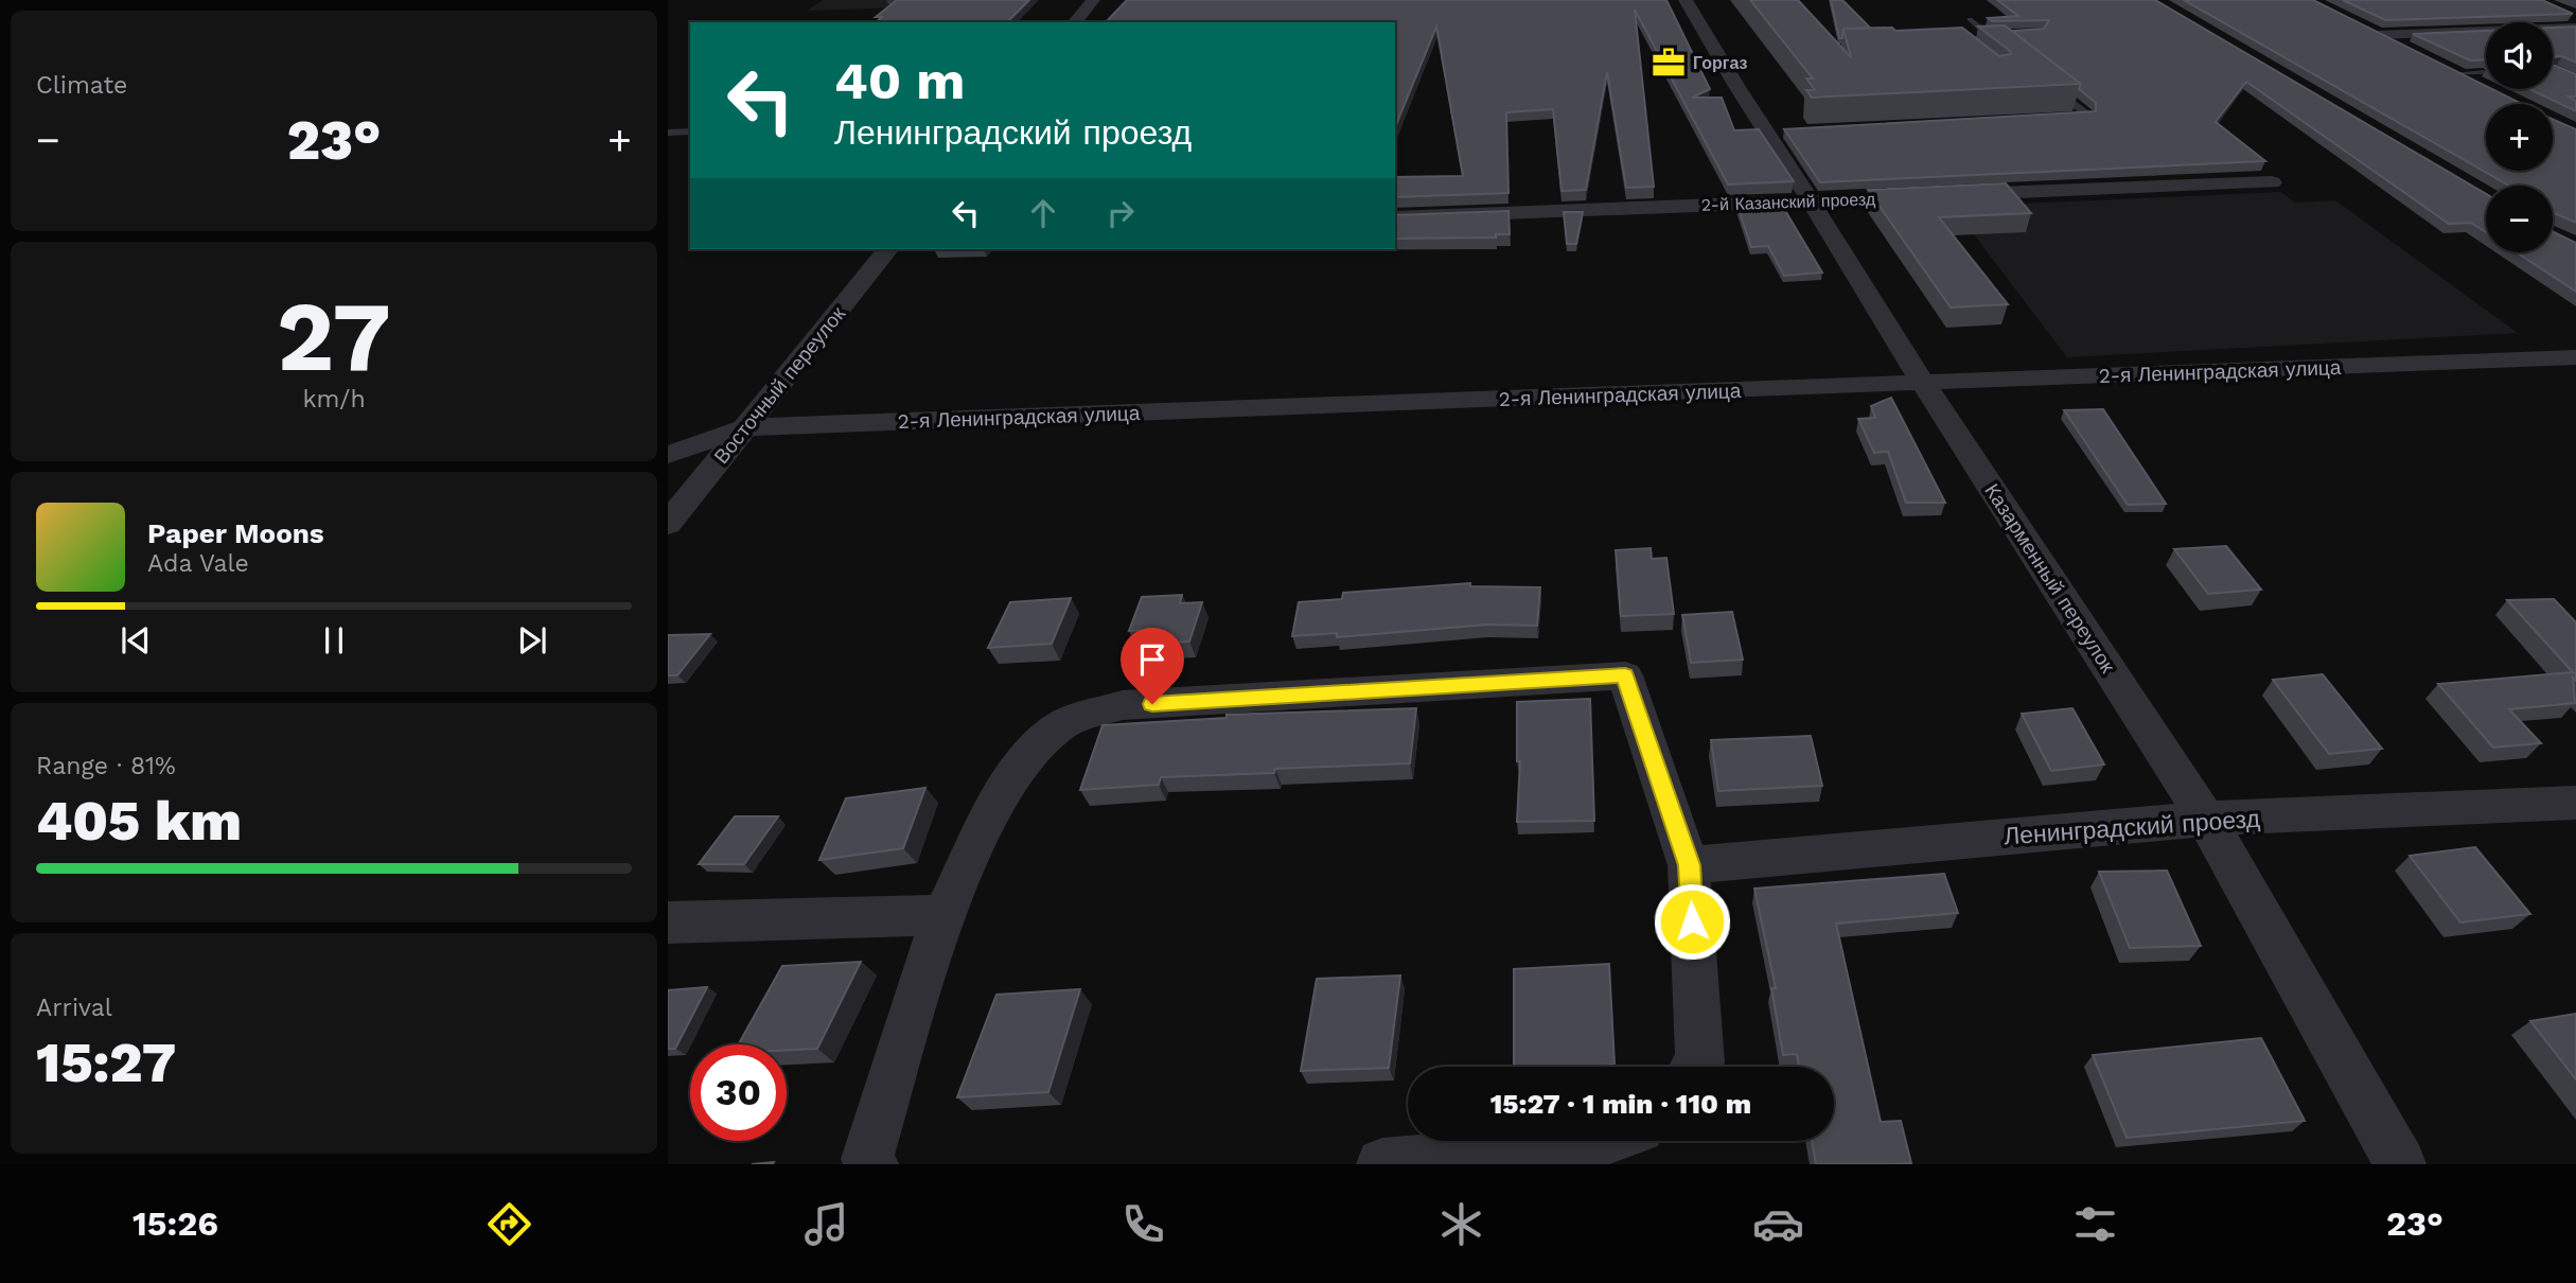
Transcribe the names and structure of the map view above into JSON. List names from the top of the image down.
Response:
{
  "streets": {
    "street": [
      "2-й Казанский проезд",
      "2-я Ленинградская улица",
      "Восточный переулок",
      "Казарменный переулок",
      "Ленинградский проезд"
    ]
  },
  "crossings": [
    ["2-й Казанский проезд", "Казарменный переулок"],
    ["2-я Ленинградская улица", "Восточный переулок"],
    ["2-я Ленинградская улица", "Казарменный переулок"],
    ["Казарменный переулок", "Ленинградский проезд"]
  ],
  "places": {
    "office": ["Горгаз"]
  },
  "page": {
    "tile": [
      "Climate",
      ["27", "km/h"],
      ["Range · 81%", "405 km"],
      ["Arrival", "15:27"]
    ],
    "map_buttons": ["+", "−"],
    "turn": ["40 m", "Ленинградский проезд"],
    "heat": ["−", "23°", "+"],
    "song": ["Paper Moons", "Ada Vale"],
    "limit": "30",
    "trip": "15:27 · 1 min · 110 m",
    "tabs": ["15:26", "23°"]
  }
}
